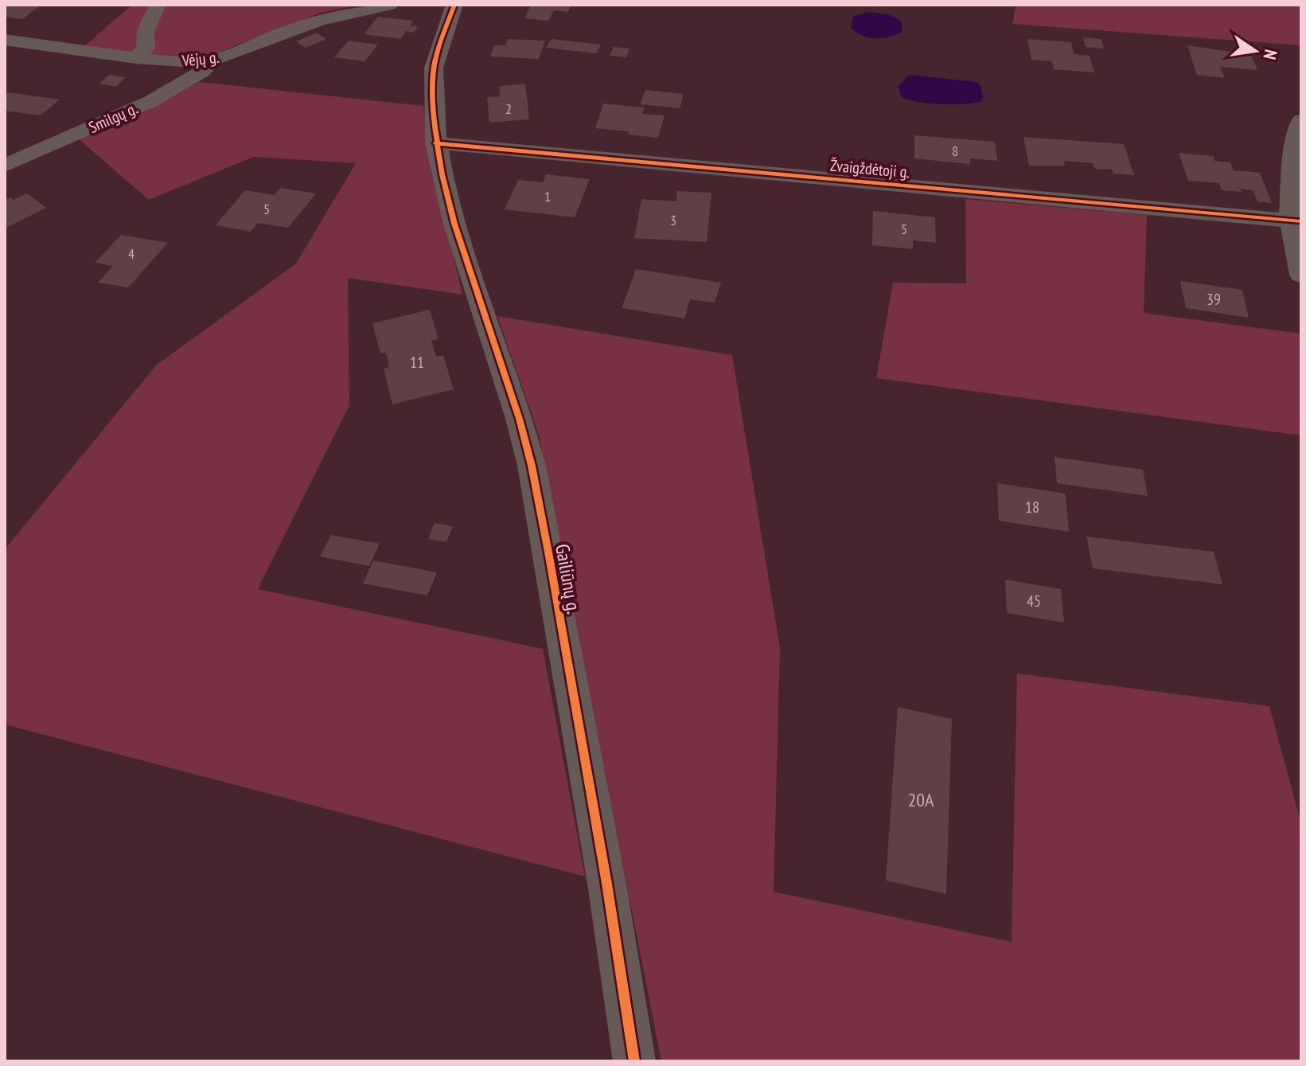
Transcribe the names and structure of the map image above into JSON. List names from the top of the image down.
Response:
{
  "streets": {
    "street": [
      "Vėjų g.",
      "Smilgų g.",
      "Žvaigždėtoji g.",
      "Gailiūnų g."
    ]
  },
  "crossings": [
    ["Vėjų g.", "Smilgų g."],
    ["Žvaigždėtoji g.", "Gailiūnų g."]
  ],
  "house_numbers": [
    "2",
    "8",
    "1",
    "5",
    "3",
    "5",
    "4",
    "39",
    "11",
    "18",
    "45",
    "20A"
  ],
  "north": "right"
}
